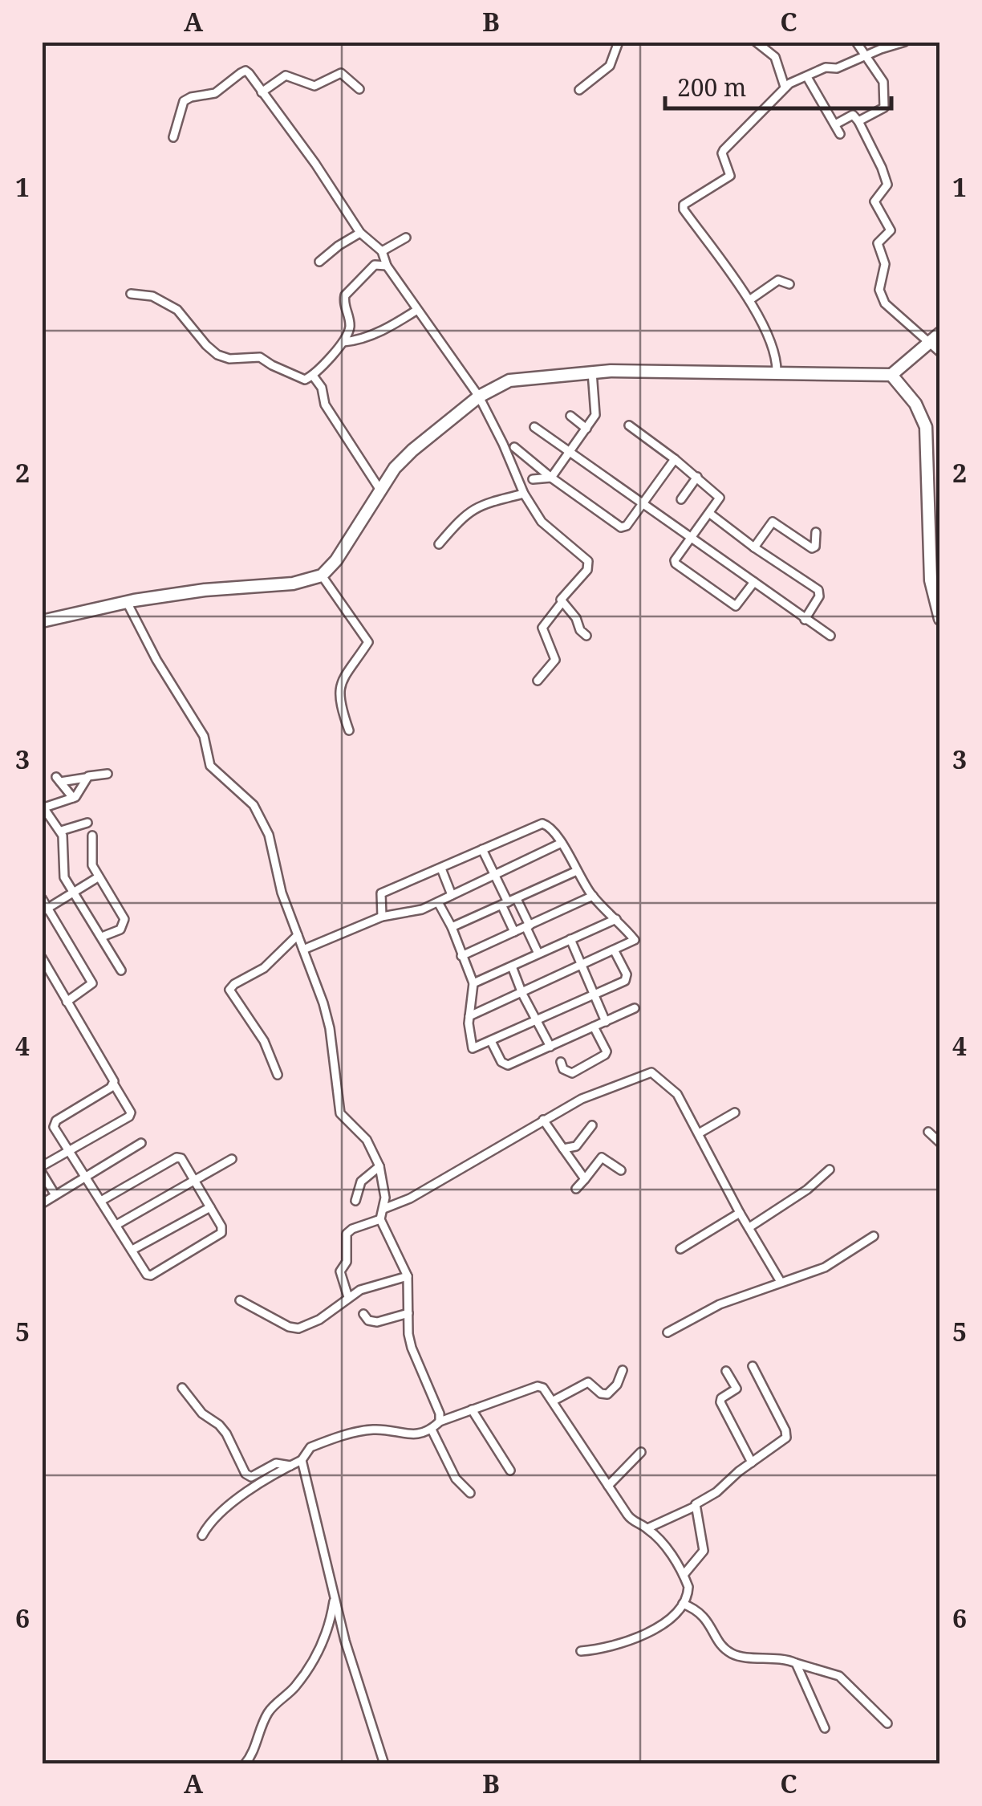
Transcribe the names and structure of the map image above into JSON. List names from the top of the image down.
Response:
{
  "scale_bar": "200 m",
  "grid": {
    "columns": ["A", "B", "C"],
    "rows": [
      "1",
      "2",
      "3",
      "4",
      "5",
      "6"
    ]
  }
}
